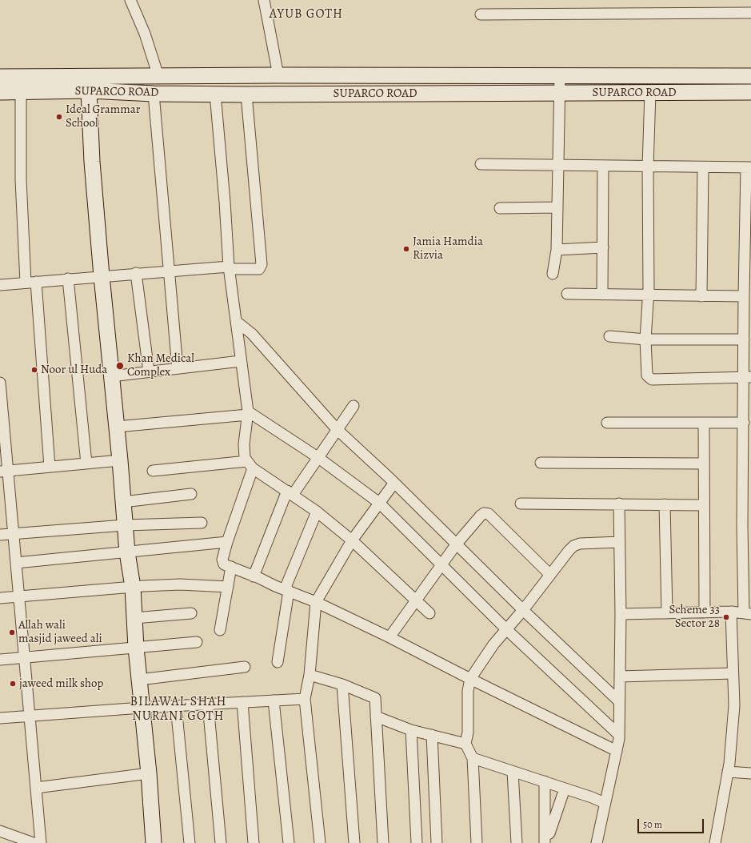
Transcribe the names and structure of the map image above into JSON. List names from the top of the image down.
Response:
{
  "streets": {
    "main road": ["SUPARCO ROAD"]
  },
  "districts": ["AYUB GOTH", "BILAWAL SHAH NURANI GOTH"],
  "places": [
    "Ideal Grammar School",
    "Jamia Hamdia Rizvia",
    "Khan Medical Complex",
    "Noor ul Huda",
    "Scheme 33 Sector 28",
    "Allah wali masjid jaweed ali",
    "jaweed milk shop"
  ],
  "scale_bar": "50 m"
}
